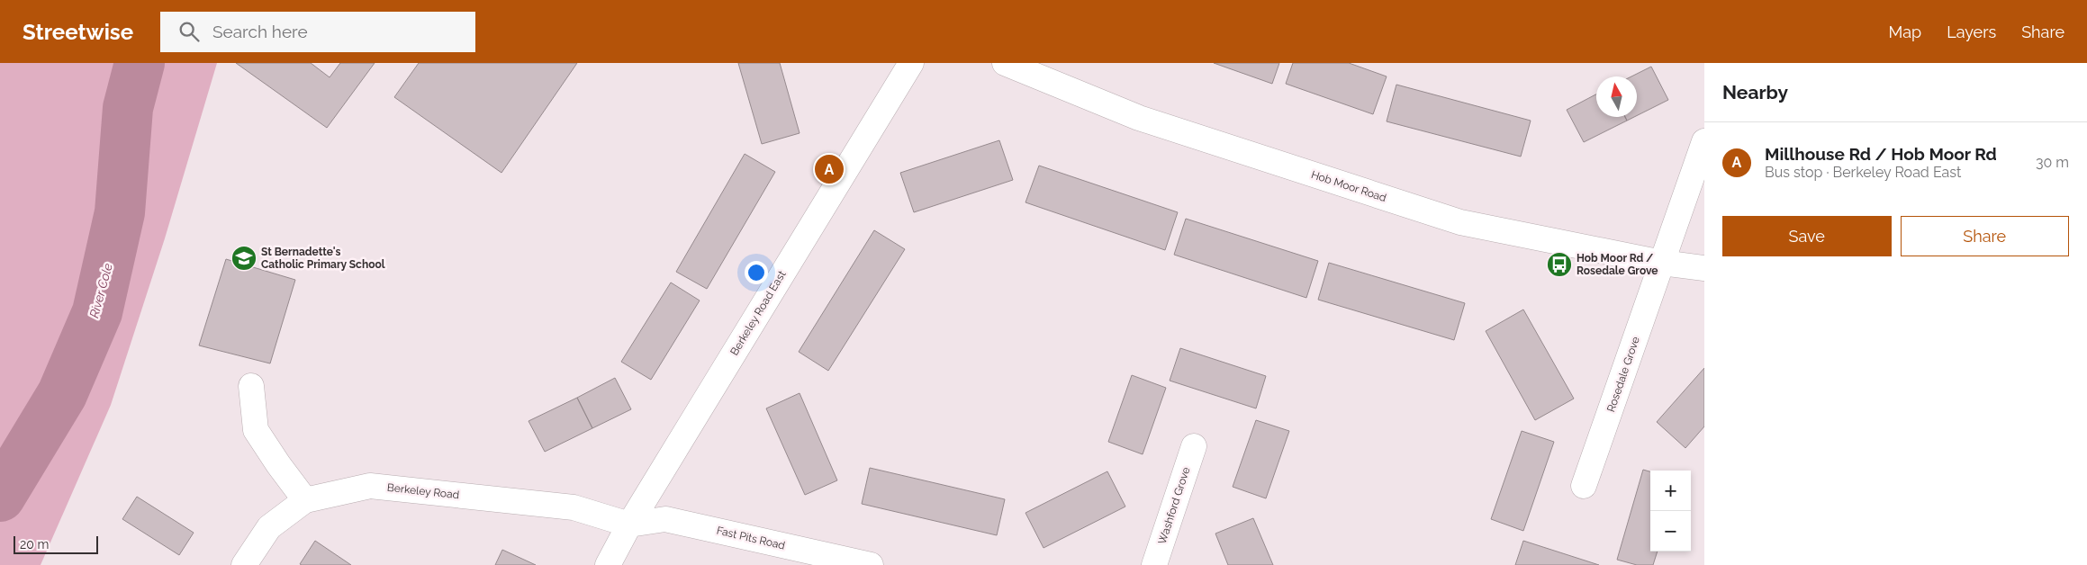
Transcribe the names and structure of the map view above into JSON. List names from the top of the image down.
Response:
{
  "streets": {
    "street": [
      "Hob Moor Road",
      "Berkeley Road East",
      "Rosedale Grove",
      "Berkeley Road",
      "Washford Grove",
      "Fast Pits Road"
    ]
  },
  "crossings": [
    ["Hob Moor Road", "Rosedale Grove"],
    ["Berkeley Road East", "Berkeley Road"],
    ["Berkeley Road East", "Fast Pits Road"],
    ["Berkeley Road", "Fast Pits Road"]
  ],
  "water": ["River Cole"],
  "places": {
    "school or university": ["St Bernadette's Catholic Primary School"],
    "bus stop": ["Hob Moor Rd / Rosedale Grove"]
  },
  "scale_bar": "20 m",
  "north": "top",
  "page": {
    "header": "Streetwise",
    "search": "Search here",
    "nav": ["Map", "Layers", "Share"],
    "heading": "Nearby",
    "list": [
      {
        "mark": "A",
        "name": "Millhouse Rd / Hob Moor Rd",
        "note": "Bus stop · Berkeley Road East",
        "value": "30 m"
      }
    ],
    "pins": "A",
    "buttons": ["Save", "Share"],
    "map_buttons": ["+", "−"],
    "scale": "20 m"
  }
}
